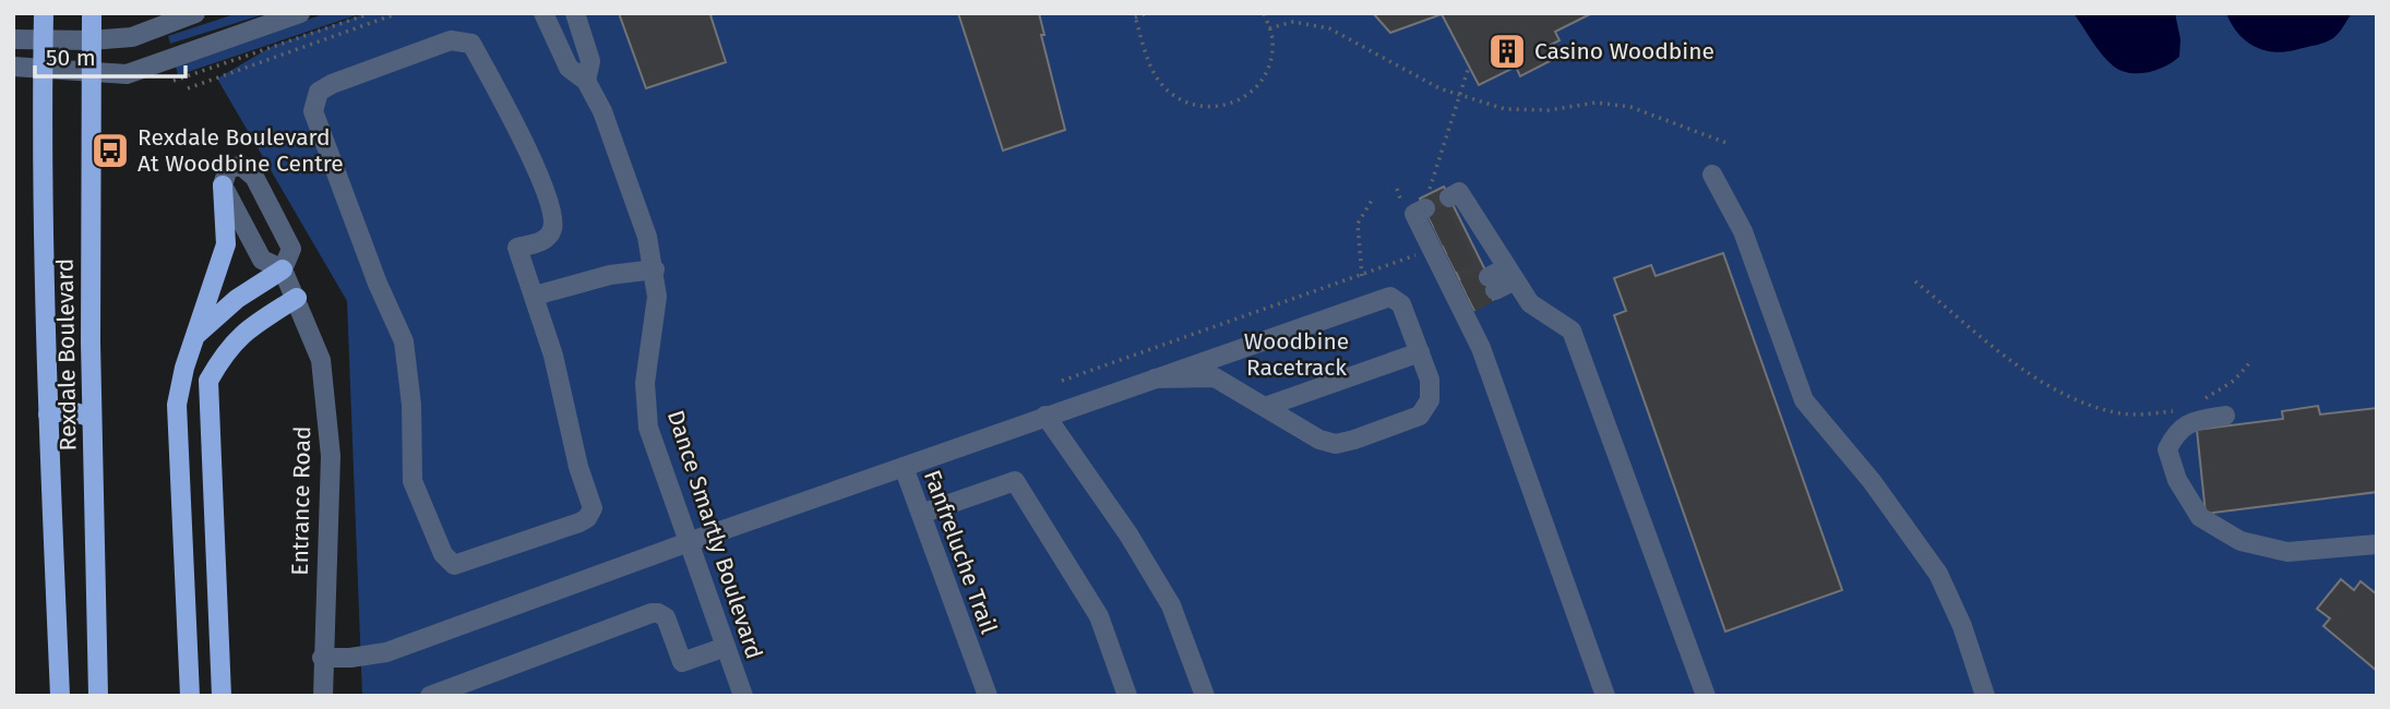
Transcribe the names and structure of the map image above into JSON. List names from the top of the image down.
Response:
{
  "streets": {
    "main road": ["Rexdale Boulevard"],
    "street": ["Entrance Road", "Dance Smartly Boulevard", "Fanfreluche Trail"]
  },
  "crossings": [
    ["Entrance Road", "Fanfreluche Trail"],
    ["Dance Smartly Boulevard", "Fanfreluche Trail"]
  ],
  "parks": ["Woodbine Racetrack"],
  "places": {
    "building": ["Casino Woodbine"],
    "bus stop": ["Rexdale Boulevard At Woodbine Centre"]
  },
  "scale_bar": "50 m"
}
